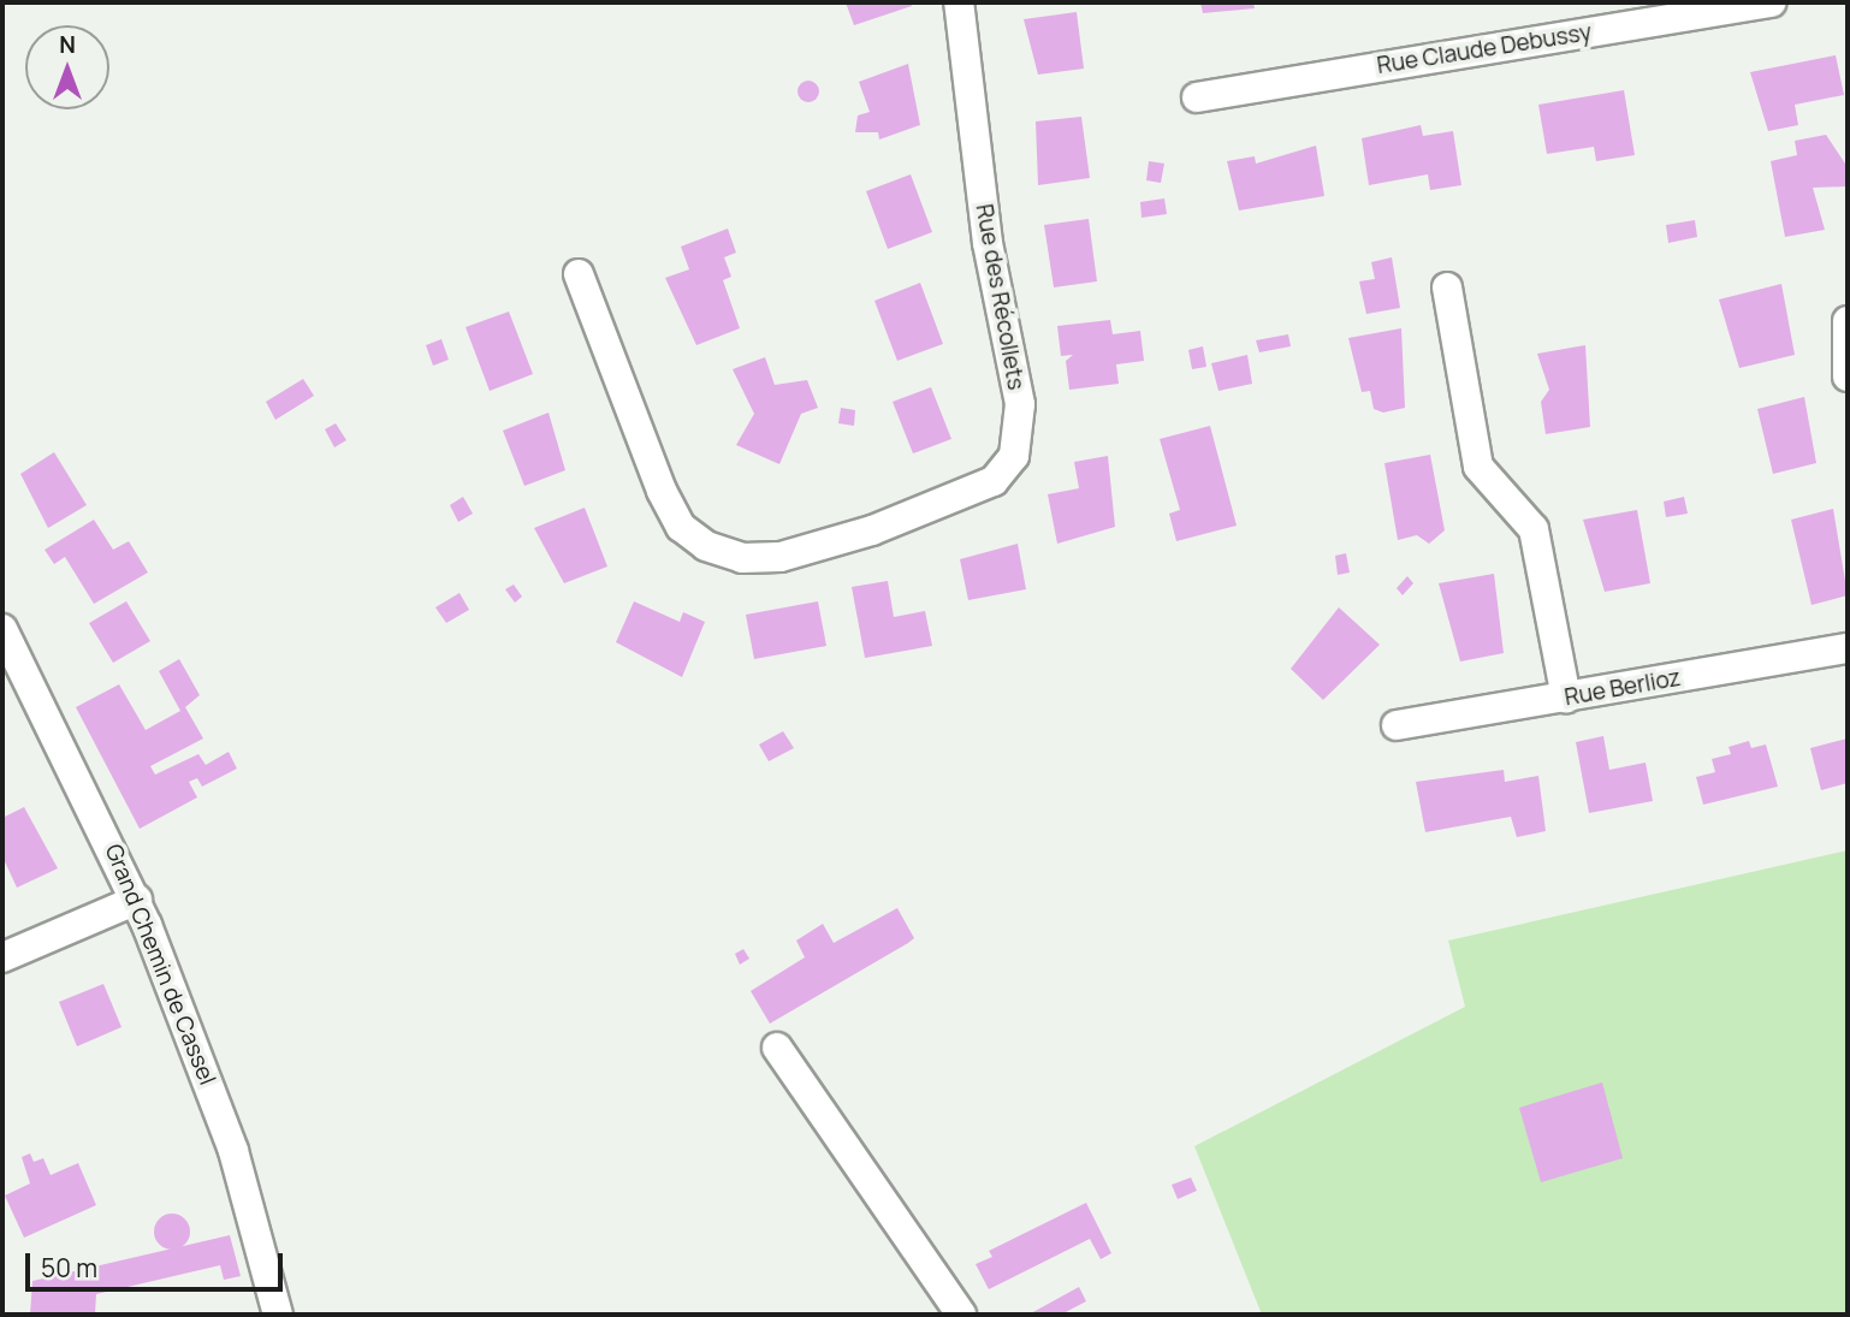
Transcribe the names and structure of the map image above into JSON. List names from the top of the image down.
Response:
{
  "streets": {
    "street": [
      "Rue Claude Debussy",
      "Rue des Récollets",
      "Rue Berlioz",
      "Grand Chemin de Cassel"
    ]
  },
  "scale_bar": "50 m",
  "north": "top"
}
